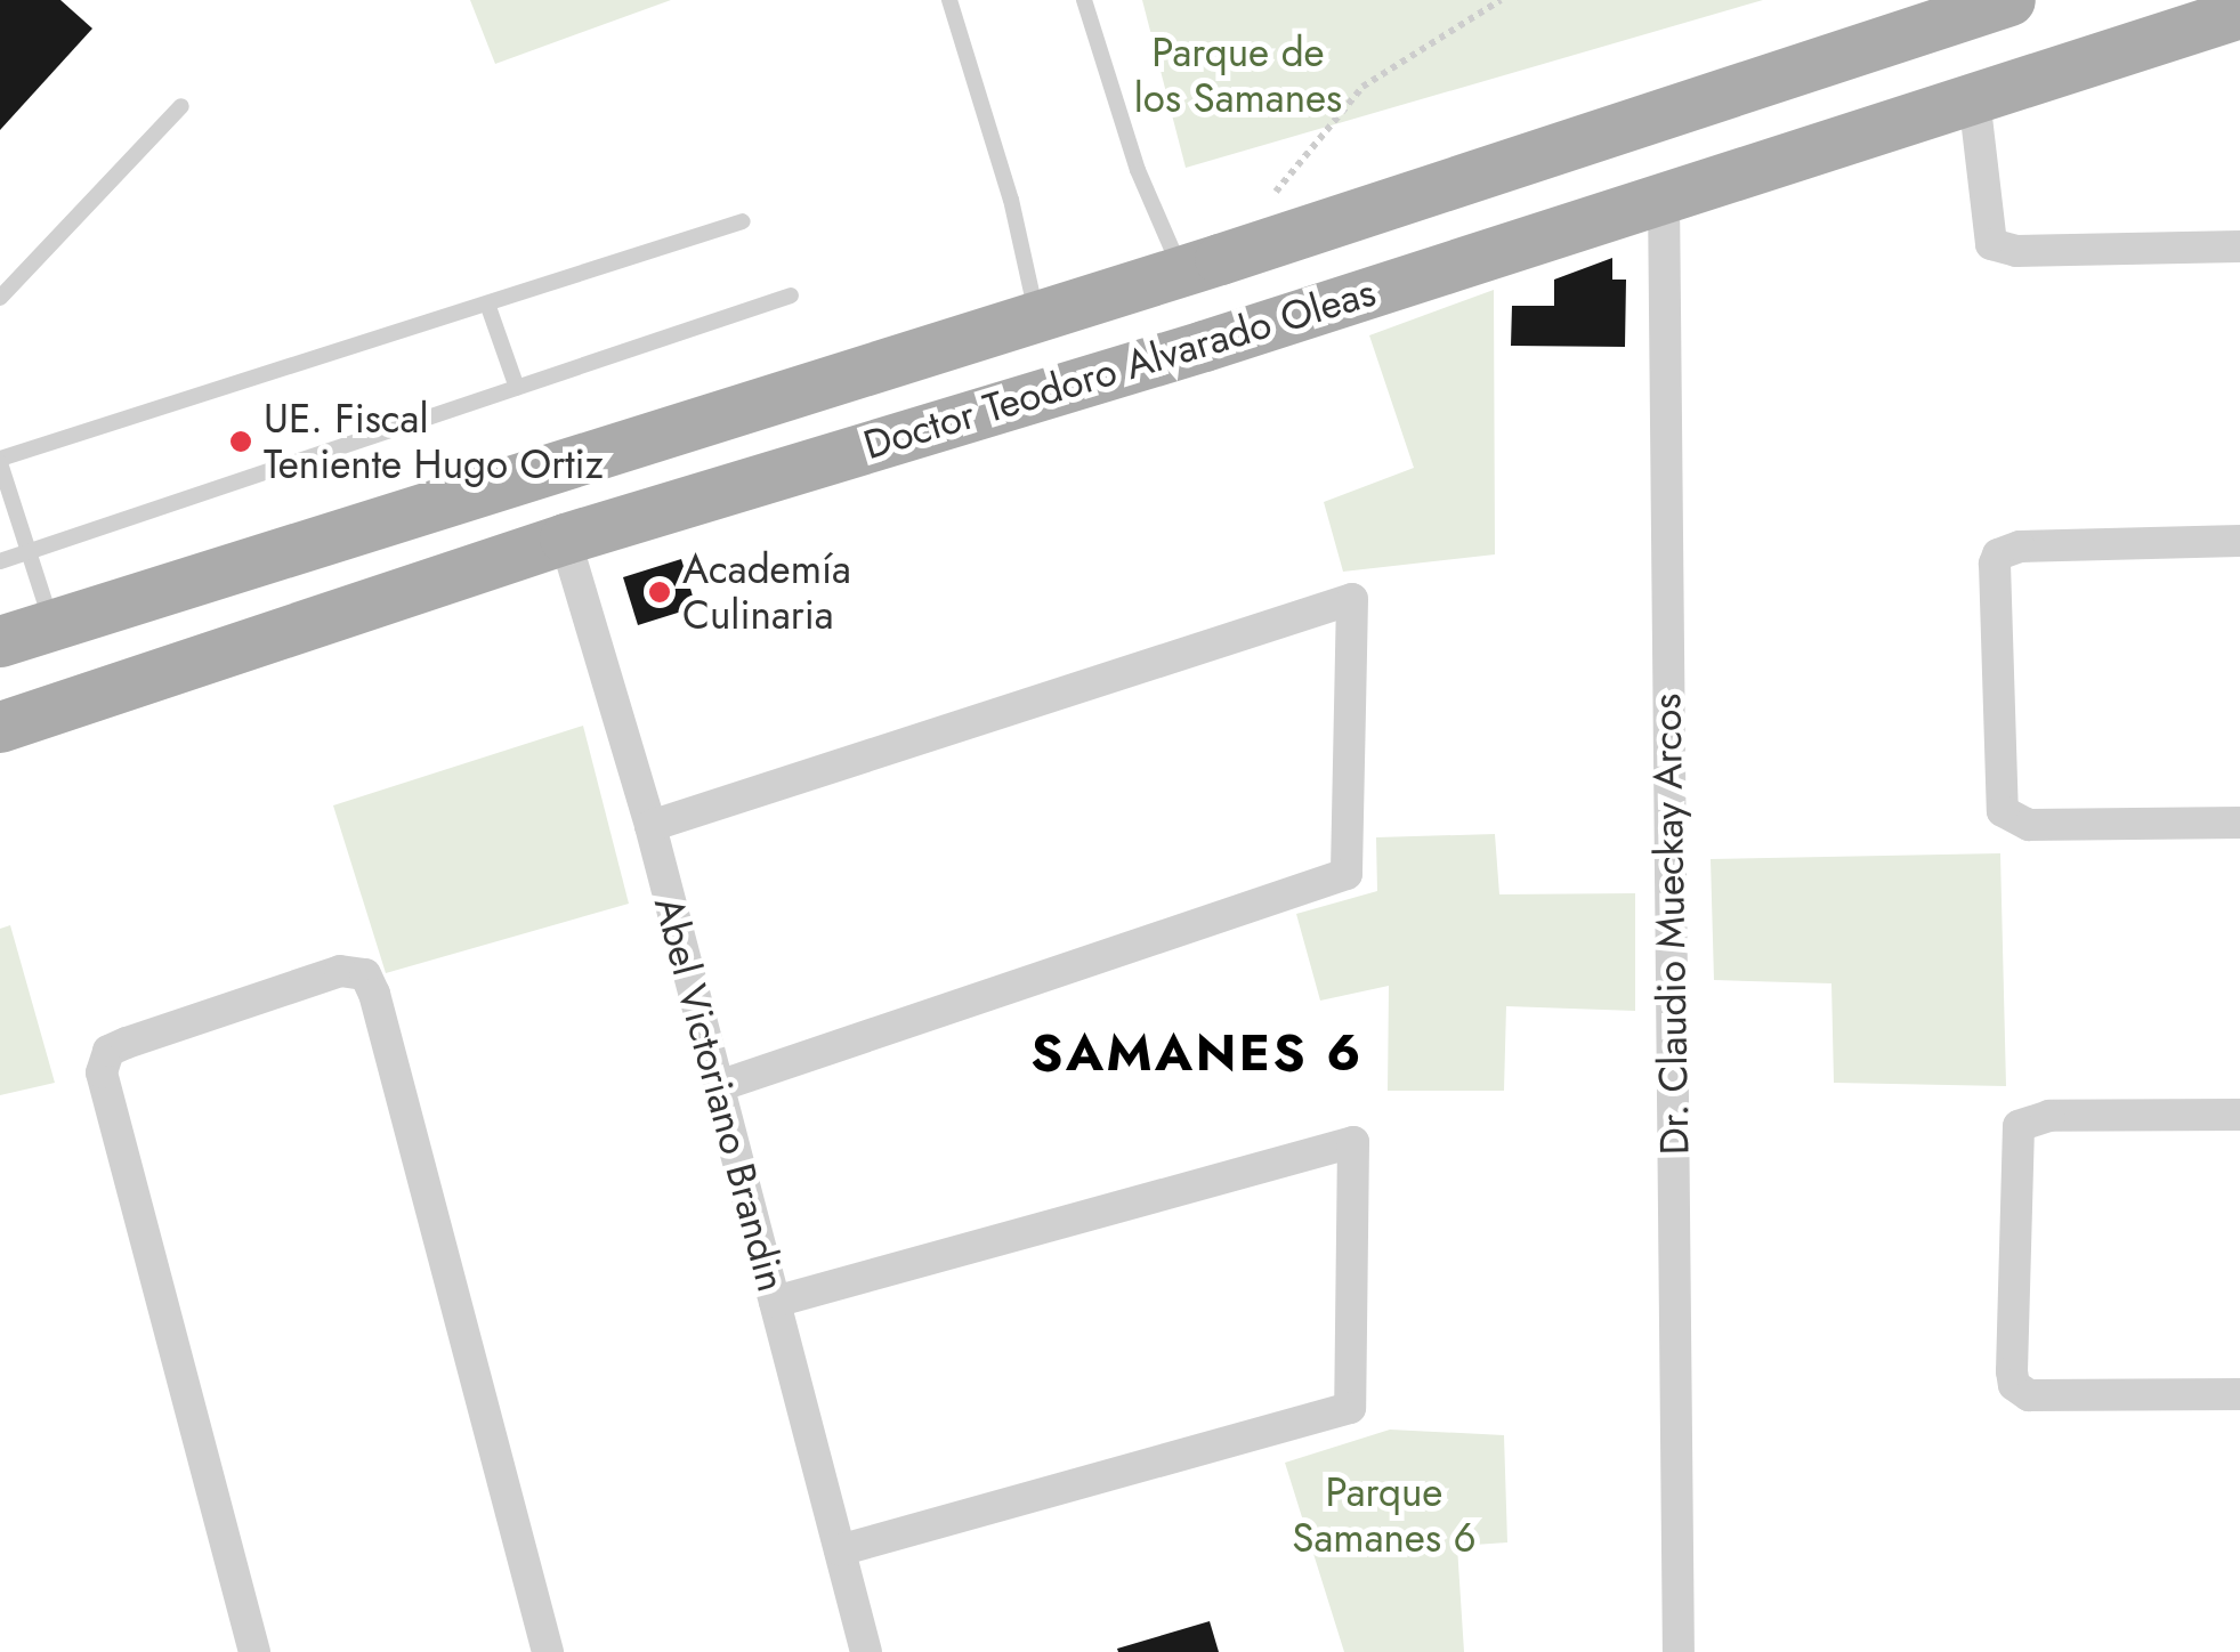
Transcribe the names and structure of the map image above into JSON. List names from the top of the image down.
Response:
{
  "streets": {
    "main road": ["Doctor Teodoro Alvarado Oleas"],
    "street": ["Dr. Claudio Mueckay Arcos", "Abel Victoriano Brandin"]
  },
  "crossings": [
    ["Doctor Teodoro Alvarado Oleas", "Dr. Claudio Mueckay Arcos"],
    ["Doctor Teodoro Alvarado Oleas", "Abel Victoriano Brandin"]
  ],
  "districts": ["SAMANES 6"],
  "parks": ["Parque de los Samanes", "Parque Samanes 6"],
  "places": ["UE. Fiscal Teniente Hugo Ortiz", "Academía Culinaria"]
}
